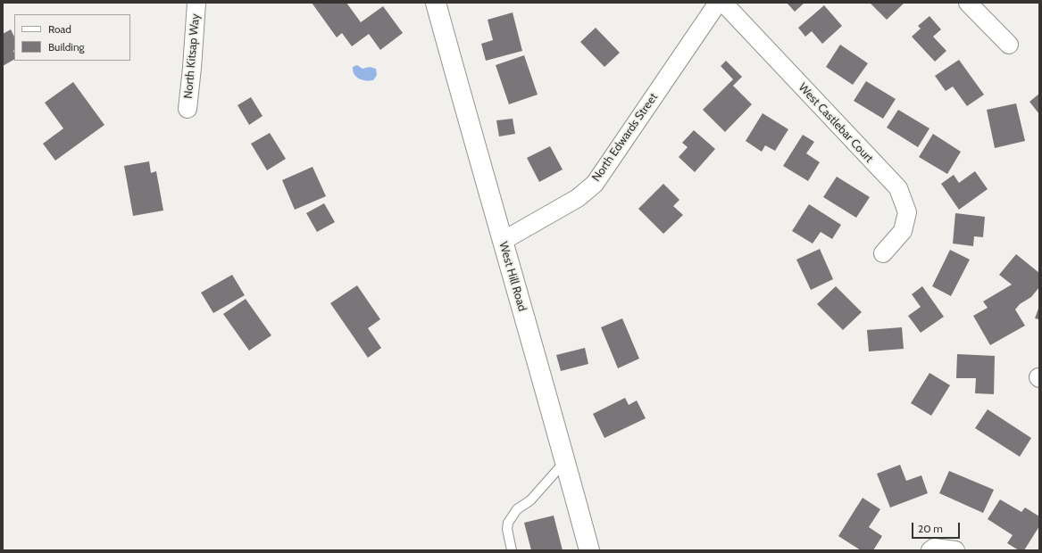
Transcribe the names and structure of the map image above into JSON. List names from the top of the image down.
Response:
{
  "streets": {
    "street": [
      "North Kitsap Way",
      "West Castlebar Court",
      "North Edwards Street",
      "West Hill Road"
    ]
  },
  "crossings": [
    ["North Edwards Street", "West Hill Road"]
  ],
  "legend": ["Road", "Building"],
  "scale_bar": "20 m"
}
